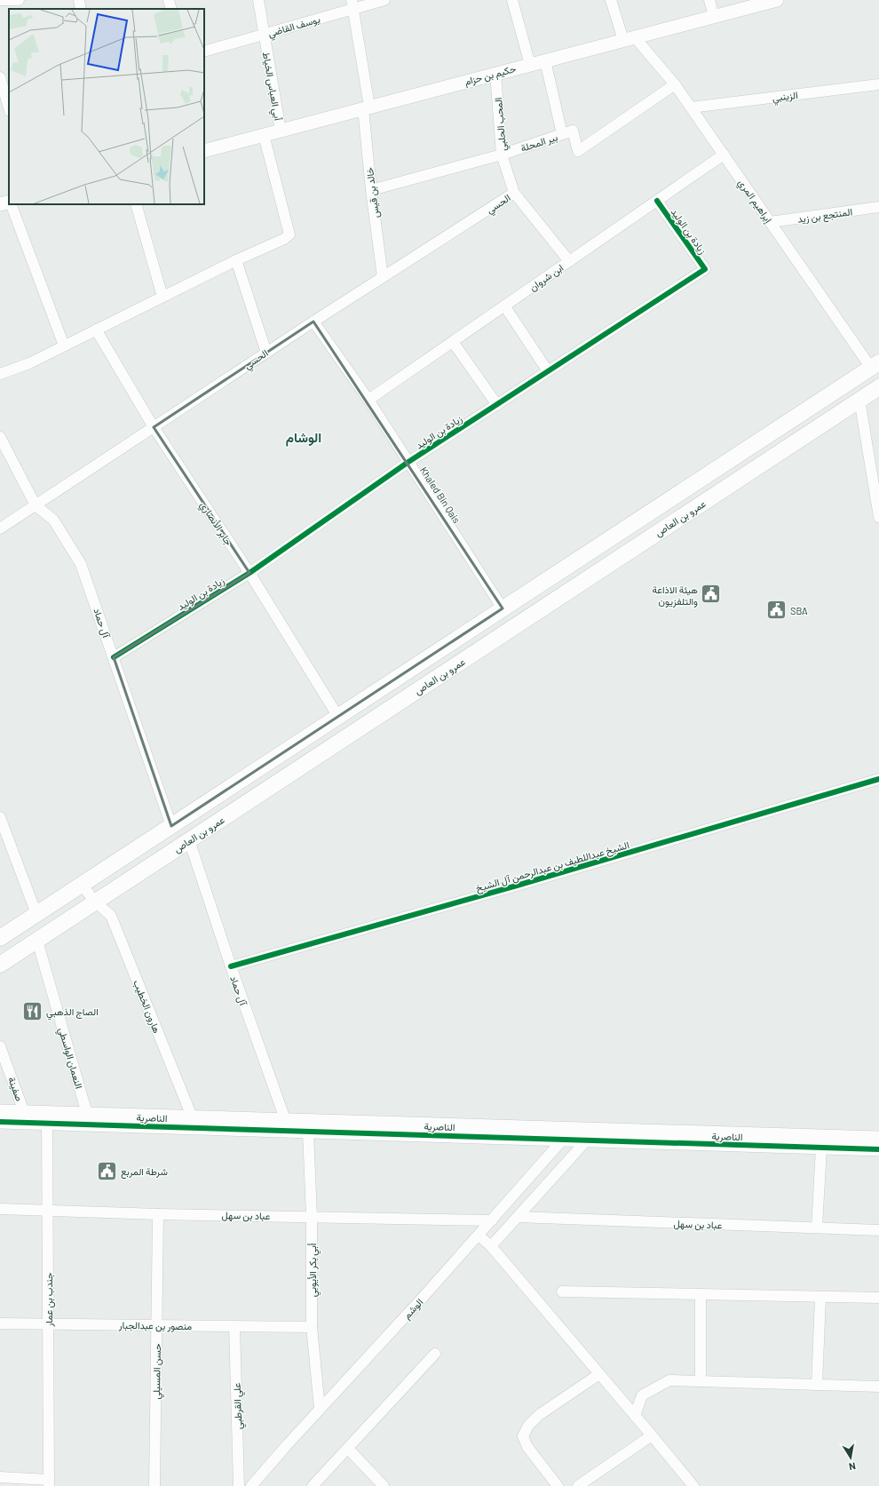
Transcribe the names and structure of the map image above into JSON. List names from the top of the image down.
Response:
{
  "streets": {
    "main road": ["عمرو بن العاص"],
    "street": [
      "يوسف القاضي",
      "حكيم بن حزام",
      "أبي العباس الخياط",
      "الزينبي",
      "المحب الحلبي",
      "بير المحلة",
      "خالد بن قيس",
      "إبراهيم المري",
      "الحسي",
      "المنتجع بن زيد",
      "زيادة بن الوليد",
      "ابن شروان",
      "Khaled Bin Qais",
      "جابر الأنصاري",
      "آل حماد",
      "الشيخ عبداللطيف بن عبدالرحمن آل الشيخ",
      "هارون الخطيب",
      "النعمان الواسطي",
      "صفينة",
      "الناصرية",
      "عباد بن سهل",
      "أبي بكر الأيوبي",
      "جندب بن عمار",
      "الوشم",
      "منصور بن عبدالجبار",
      "حسن المسيلي",
      "علي القرطبي"
    ]
  },
  "crossings": [
    ["يوسف القاضي", "أبي العباس الخياط"],
    ["يوسف القاضي", "خالد بن قيس"],
    ["حكيم بن حزام", "أبي العباس الخياط"],
    ["حكيم بن حزام", "المحب الحلبي"],
    ["حكيم بن حزام", "خالد بن قيس"],
    ["حكيم بن حزام", "إبراهيم المري"],
    ["الزينبي", "إبراهيم المري"],
    ["المحب الحلبي", "بير المحلة"],
    ["المحب الحلبي", "الحسي"],
    ["المحب الحلبي", "ابن شروان"],
    ["بير المحلة", "خالد بن قيس"],
    ["بير المحلة", "إبراهيم المري"],
    ["خالد بن قيس", "الحسي"],
    ["إبراهيم المري", "المنتجع بن زيد"],
    ["إبراهيم المري", "ابن شروان"],
    ["الحسي", "Khaled Bin Qais"],
    ["الحسي", "جابر الأنصاري"],
    ["الحسي", "آل حماد"],
    ["زيادة بن الوليد", "ابن شروان"],
    ["زيادة بن الوليد", "Khaled Bin Qais"],
    ["زيادة بن الوليد", "جابر الأنصاري"],
    ["زيادة بن الوليد", "آل حماد"],
    ["ابن شروان", "Khaled Bin Qais"],
    ["عمرو بن العاص", "آل حماد"],
    ["عمرو بن العاص", "هارون الخطيب"],
    ["عمرو بن العاص", "النعمان الواسطي"],
    ["آل حماد", "الشيخ عبداللطيف بن عبدالرحمن آل الشيخ"],
    ["آل حماد", "الناصرية"],
    ["هارون الخطيب", "الناصرية"],
    ["النعمان الواسطي", "الناصرية"],
    ["صفينة", "الناصرية"],
    ["الناصرية", "أبي بكر الأيوبي"],
    ["الناصرية", "جندب بن عمار"],
    ["الناصرية", "الوشم"],
    ["عباد بن سهل", "أبي بكر الأيوبي"],
    ["عباد بن سهل", "جندب بن عمار"],
    ["عباد بن سهل", "الوشم"],
    ["عباد بن سهل", "حسن المسيلي"],
    ["أبي بكر الأيوبي", "الوشم"],
    ["أبي بكر الأيوبي", "منصور بن عبدالجبار"],
    ["جندب بن عمار", "منصور بن عبدالجبار"],
    ["منصور بن عبدالجبار", "حسن المسيلي"],
    ["منصور بن عبدالجبار", "علي القرطبي"]
  ],
  "districts": ["الوشام"],
  "places": {
    "public building": ["هيئة الاذاعة والتلفزيون", "SBA", "شرطة المربع"],
    "restaurant": ["الصاج الذهبي"]
  },
  "north": "bottom"
}
